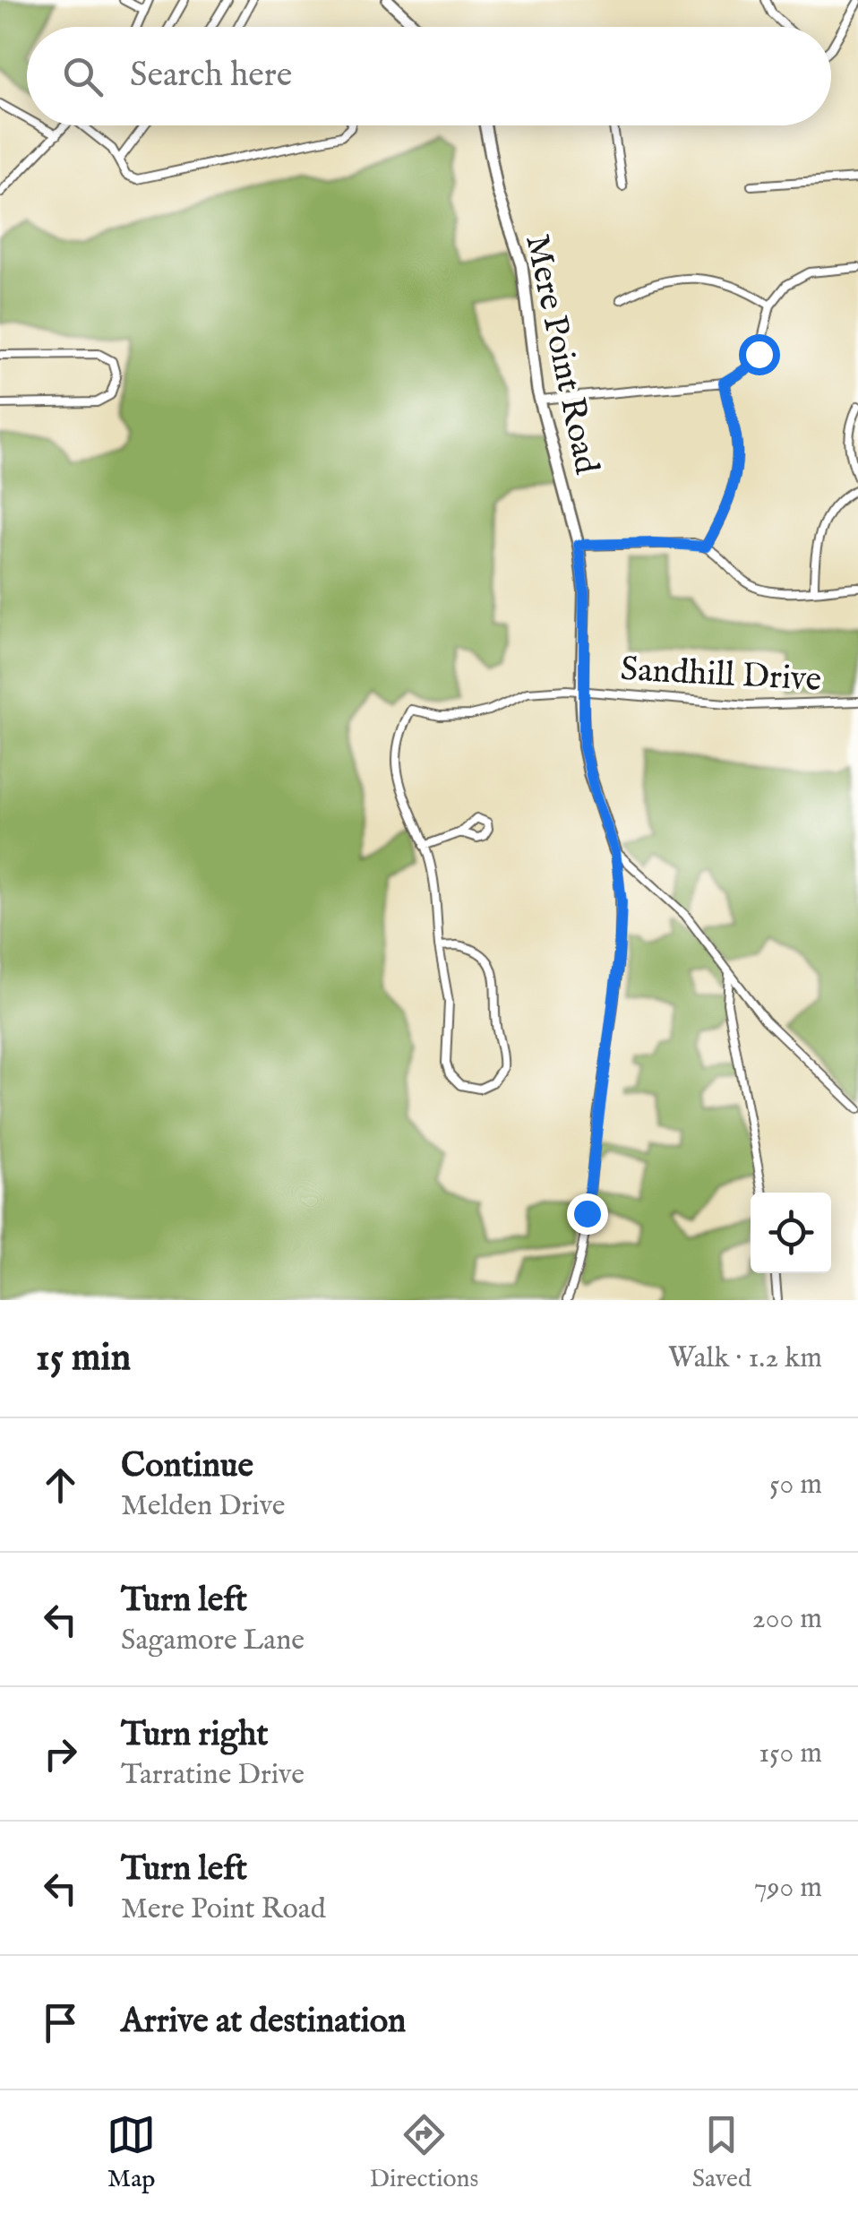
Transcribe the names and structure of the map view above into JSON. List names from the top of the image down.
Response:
{
  "streets": {
    "street": ["Mere Point Road", "Sandhill Drive"]
  },
  "crossings": [
    ["Mere Point Road", "Sandhill Drive"]
  ],
  "page": {
    "search": "Search here",
    "heading": ["15 min", "Walk · 1.2 km"],
    "list": [
      ["Continue", "Melden Drive", "50 m"],
      ["Turn left", "Sagamore Lane", "200 m"],
      ["Turn right", "Tarratine Drive", "150 m"],
      ["Turn left", "Mere Point Road", "790 m"],
      "Arrive at destination"
    ],
    "nav": ["Map", "Directions", "Saved"]
  }
}
